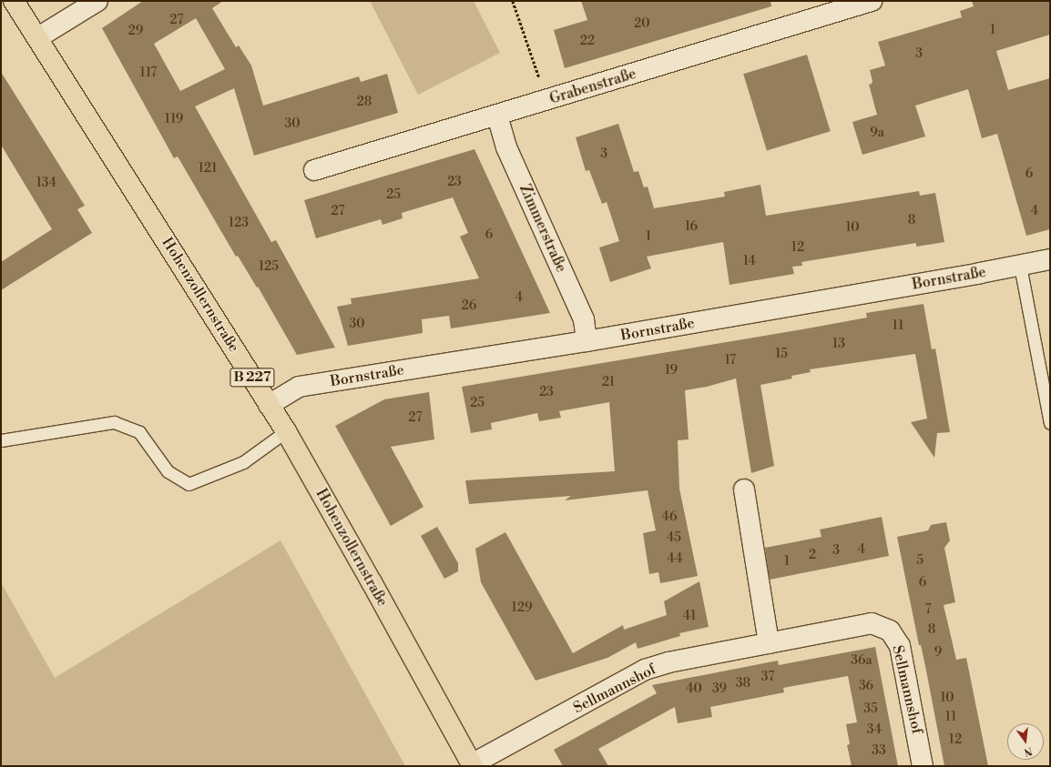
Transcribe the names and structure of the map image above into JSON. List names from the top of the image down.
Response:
{
  "streets": {
    "main road": ["Hohenzollernstraße", "B 227"],
    "street": [
      "Grabenstraße",
      "Zimmerstraße",
      "Bornstraße",
      "Sellmannshof"
    ]
  },
  "crossings": [
    ["Grabenstraße", "Zimmerstraße"],
    ["Zimmerstraße", "Bornstraße"],
    ["Bornstraße", "Hohenzollernstraße"],
    ["Hohenzollernstraße", "Sellmannshof"]
  ],
  "house_numbers": [
    "27",
    "20",
    "1",
    "29",
    "22",
    "3",
    "117",
    "28",
    "119",
    "30",
    "9a",
    "3",
    "121",
    "6",
    "23",
    "134",
    "25",
    "27",
    "4",
    "8",
    "123",
    "16",
    "10",
    "6",
    "1",
    "12",
    "14",
    "125",
    "4",
    "26",
    "30",
    "11",
    "13",
    "15",
    "17",
    "19",
    "21",
    "23",
    "25",
    "27",
    "46",
    "45",
    "4",
    "3",
    "2",
    "44",
    "5",
    "1",
    "6",
    "129",
    "7",
    "41",
    "8",
    "9",
    "36a",
    "37",
    "38",
    "36",
    "40",
    "39",
    "10",
    "35",
    "11",
    "34",
    "12",
    "33"
  ],
  "north": "bottom"
}
